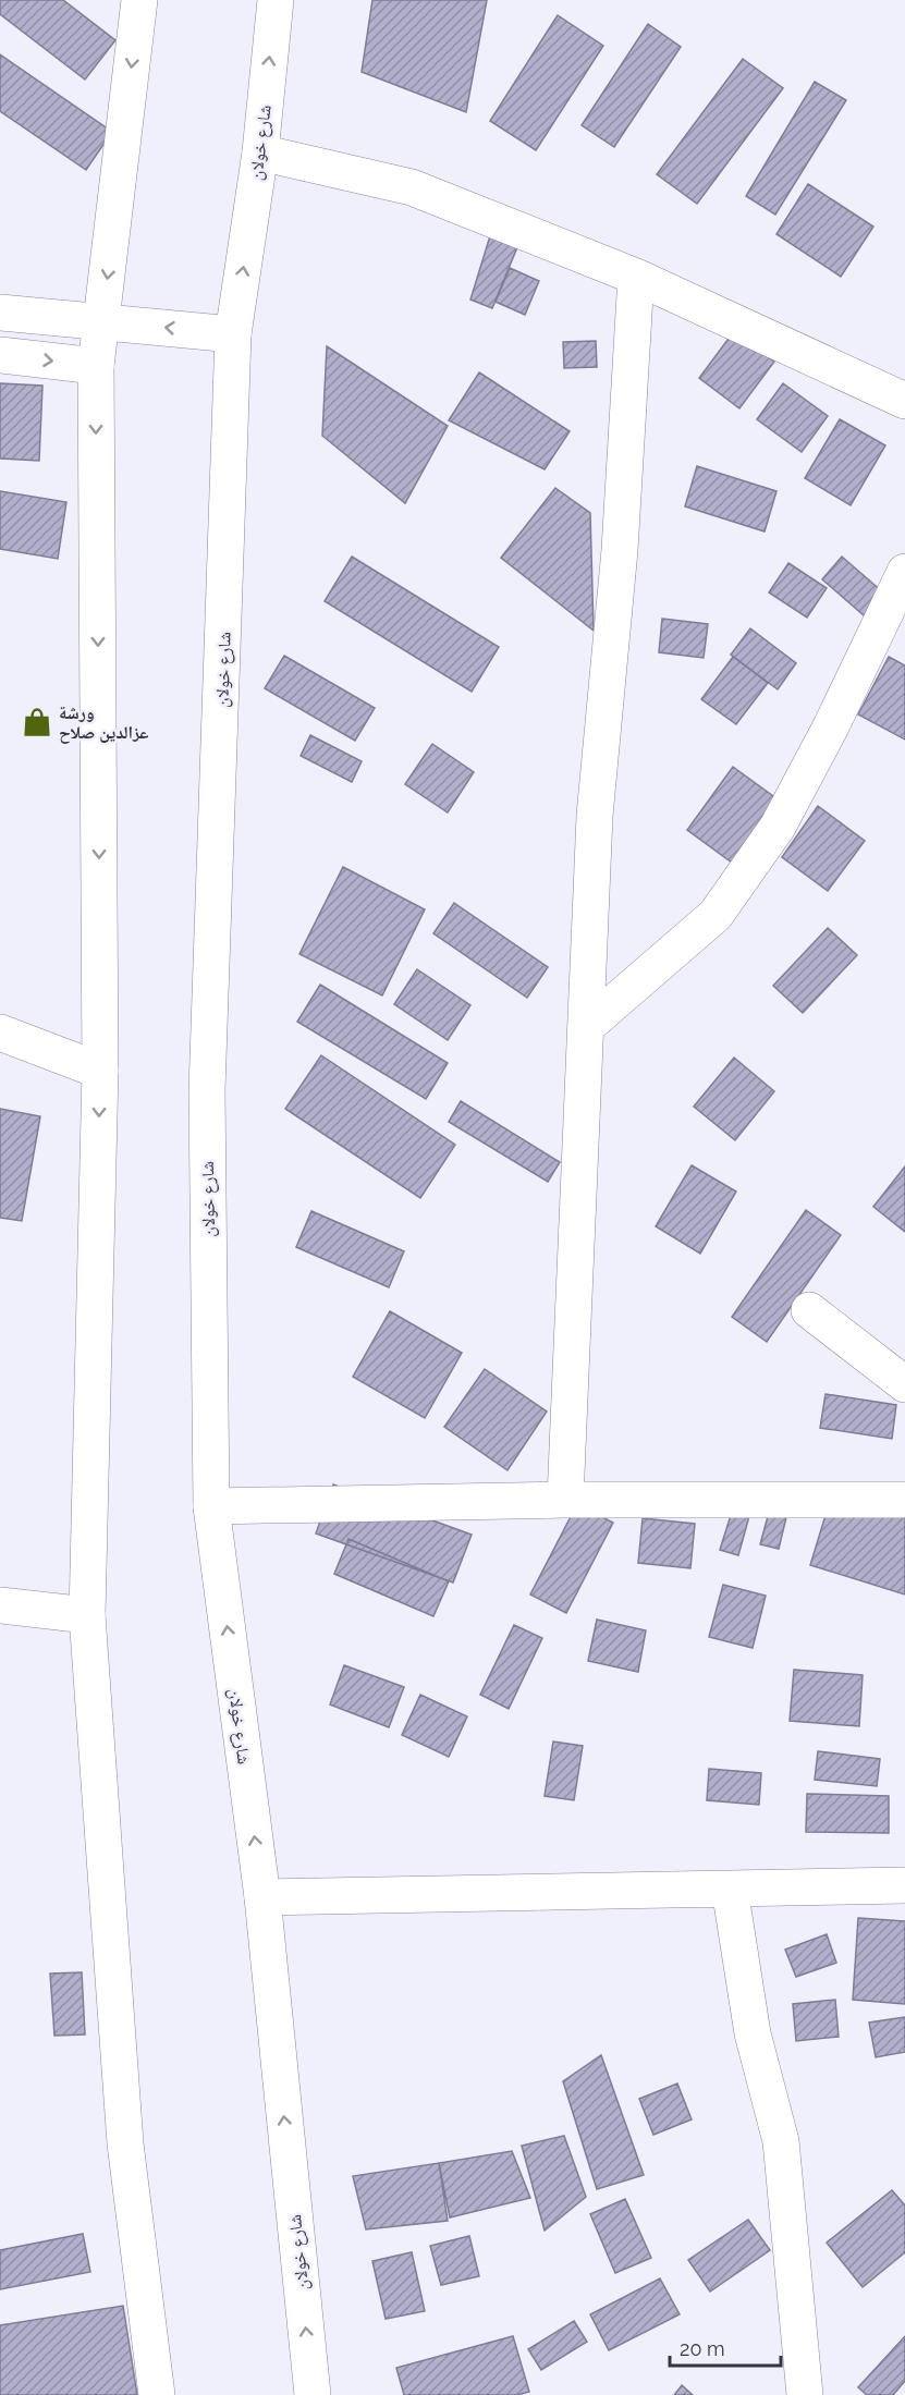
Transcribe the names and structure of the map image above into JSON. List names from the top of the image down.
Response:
{
  "streets": {
    "street": ["شارع خولان"]
  },
  "places": {
    "shop": ["ورشة عزالدين صلاح"]
  },
  "scale_bar": "20 m"
}
